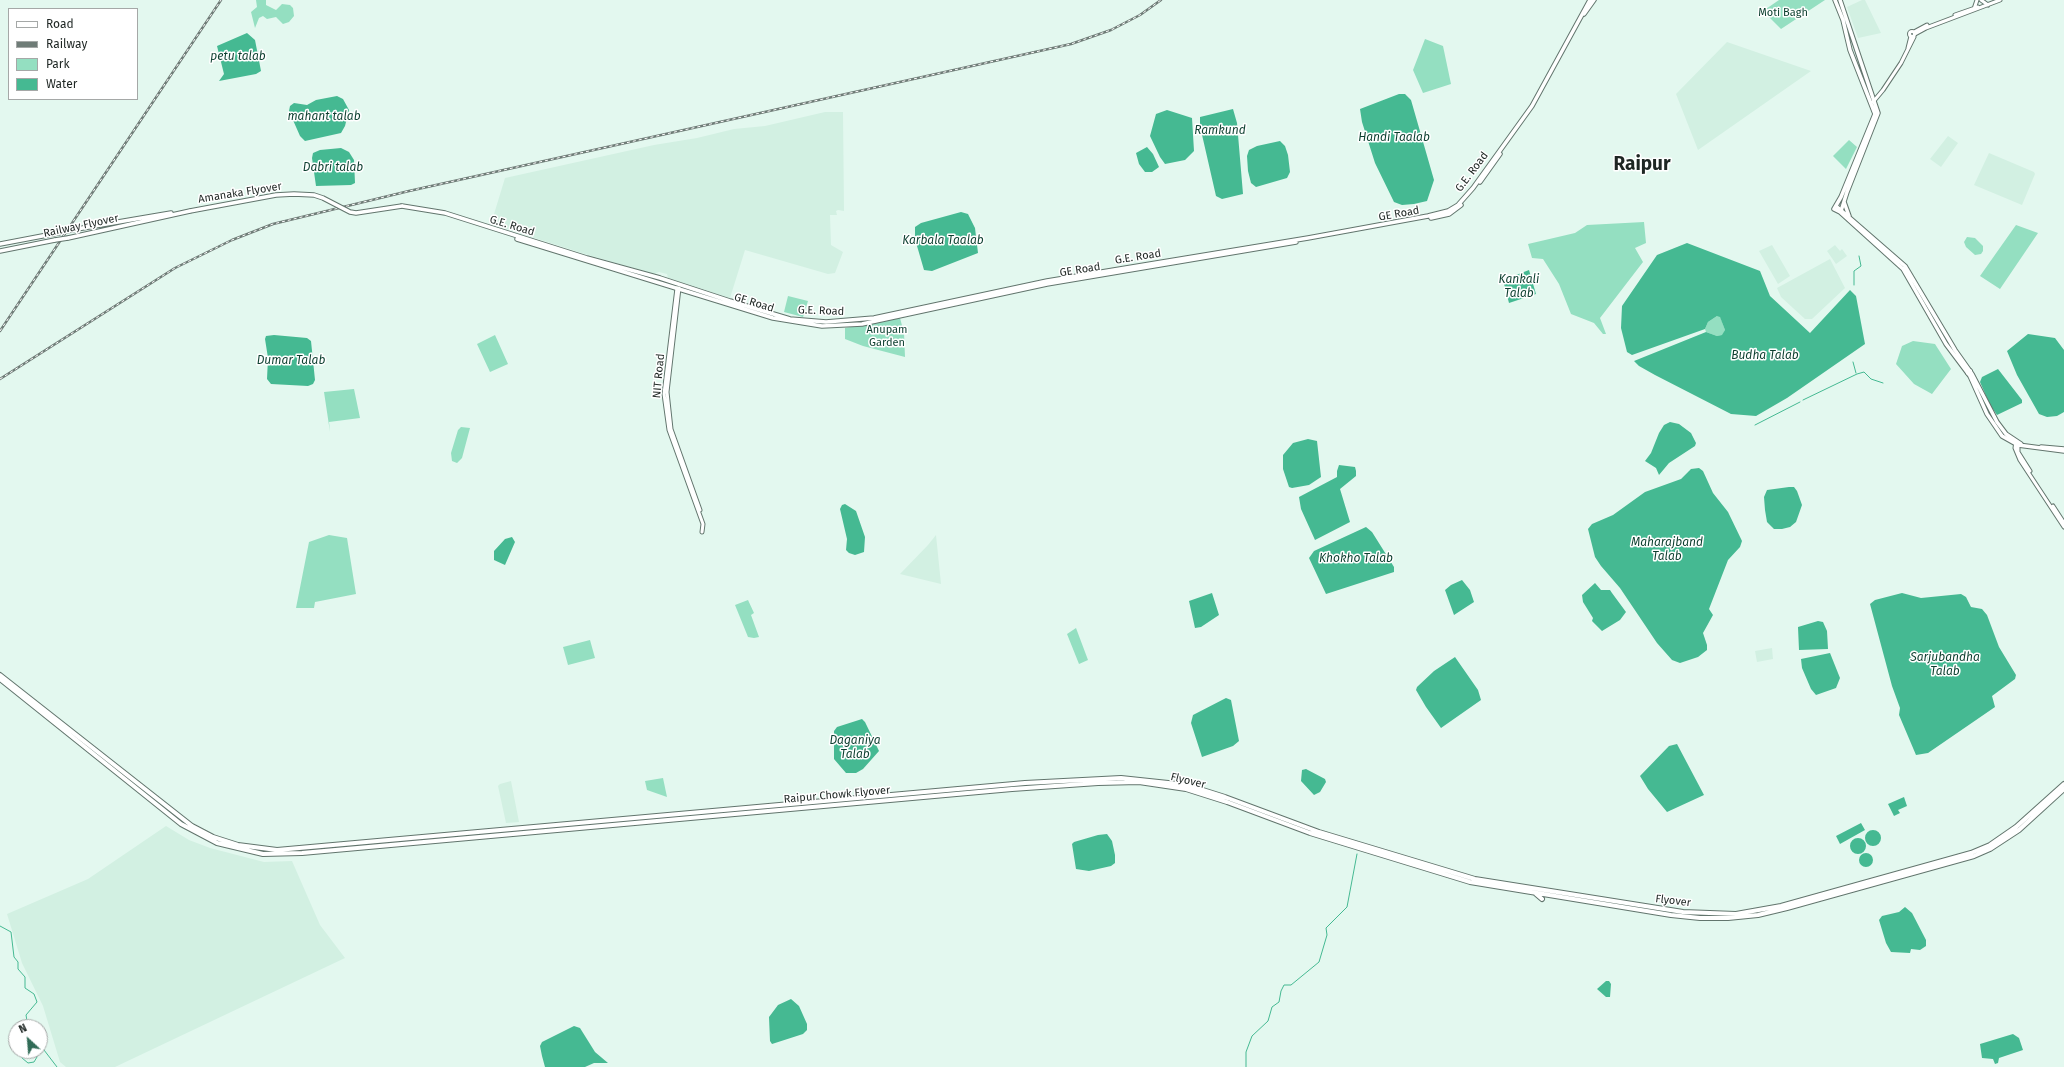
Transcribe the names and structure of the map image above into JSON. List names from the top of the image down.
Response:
{
  "streets": {
    "highway": ["Flyover", "Raipur Chowk Flyover"],
    "main road": [
      "G.E. Road",
      "Amanaka Flyover",
      "GE Road",
      "Railway Flyover",
      "NIT Road"
    ]
  },
  "crossings": [
    ["G.E. Road", "Amanaka Flyover"],
    ["G.E. Road", "GE Road"],
    ["G.E. Road", "NIT Road"],
    ["Amanaka Flyover", "Railway Flyover"],
    ["GE Road", "NIT Road"],
    ["Flyover", "Raipur Chowk Flyover"]
  ],
  "districts": ["Raipur"],
  "water": [
    "petu talab",
    "mahant talab",
    "Ramkund",
    "Handi Taalab",
    "Dabri talab",
    "Karbala Taalab",
    "Kankali Talab",
    "Budha Talab",
    "Dumar Talab",
    "Maharajband Talab",
    "Khokho Talab",
    "Sarjubandha Talab",
    "Daganiya Talab"
  ],
  "parks": ["Moti Bagh", "Anupam Garden"],
  "legend": [
    "Road",
    "Railway",
    "Park",
    "Water"
  ],
  "north": "top left"
}
